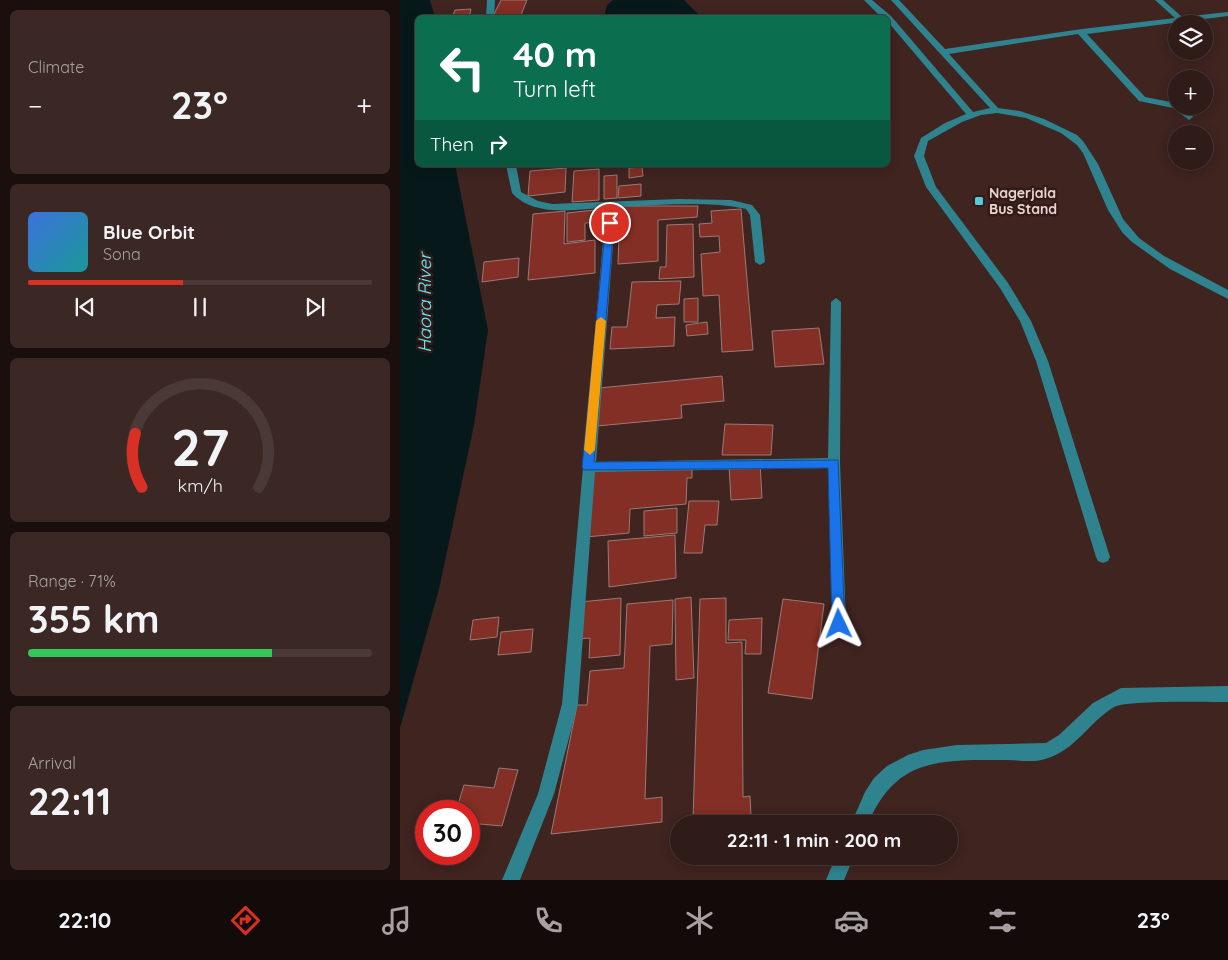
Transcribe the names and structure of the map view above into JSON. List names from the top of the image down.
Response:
{
  "water": ["Haora River"],
  "places": {
    "transit": ["Nagerjala Bus Stand"]
  },
  "page": {
    "tile": [
      "Climate",
      ["Range · 71%", "355 km"],
      ["Arrival", "22:11"]
    ],
    "map_buttons": ["+", "−"],
    "turn": ["40 m", "Turn left"],
    "heat": ["−", "23°", "+"],
    "then": "Then",
    "song": ["Blue Orbit", "Sona"],
    "limit": "30",
    "trip": "22:11 · 1 min · 200 m",
    "tabs": ["22:10", "23°"],
    "gauge": ["27", "km/h"]
  }
}
